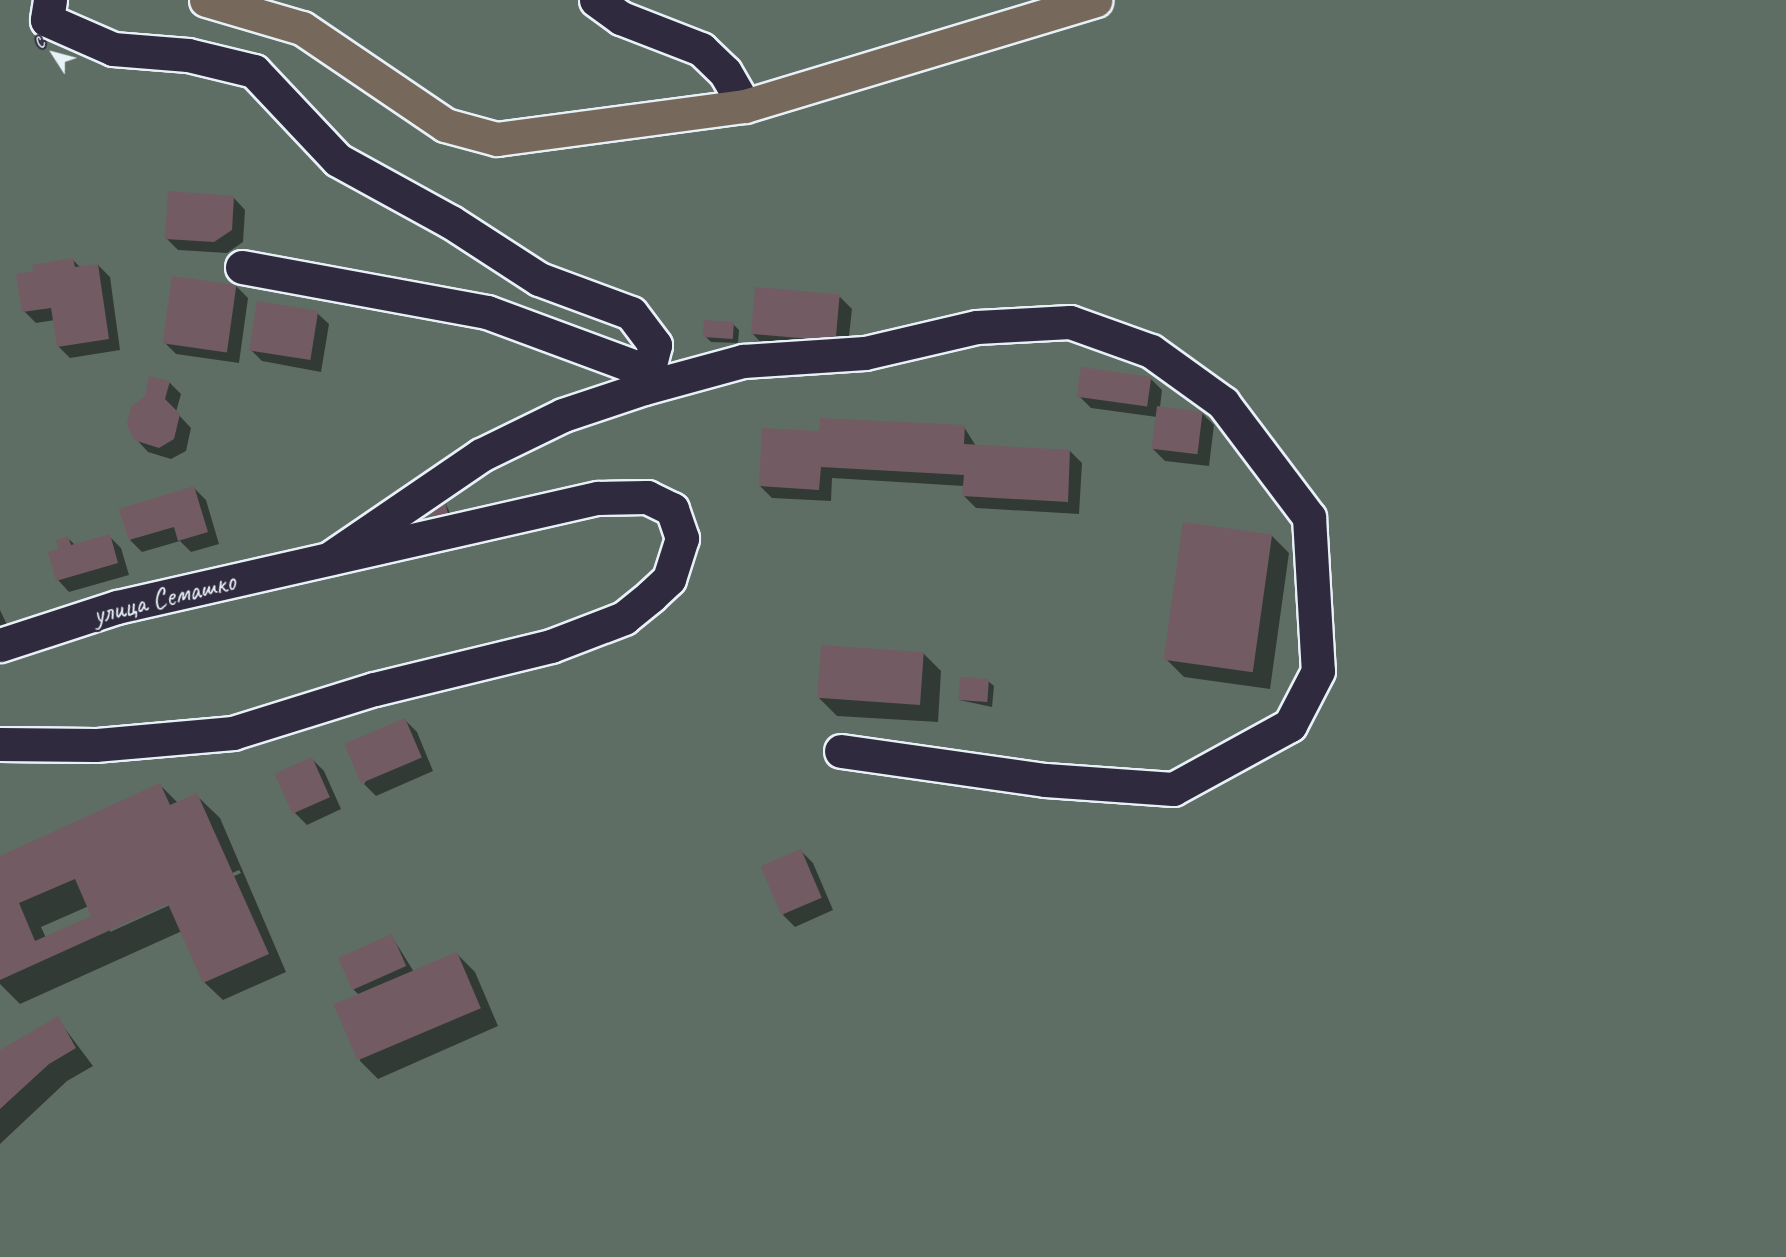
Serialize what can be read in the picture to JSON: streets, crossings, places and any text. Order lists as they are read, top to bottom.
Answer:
{
  "streets": {
    "street": ["улица Семашко"]
  },
  "north": "top left"
}
